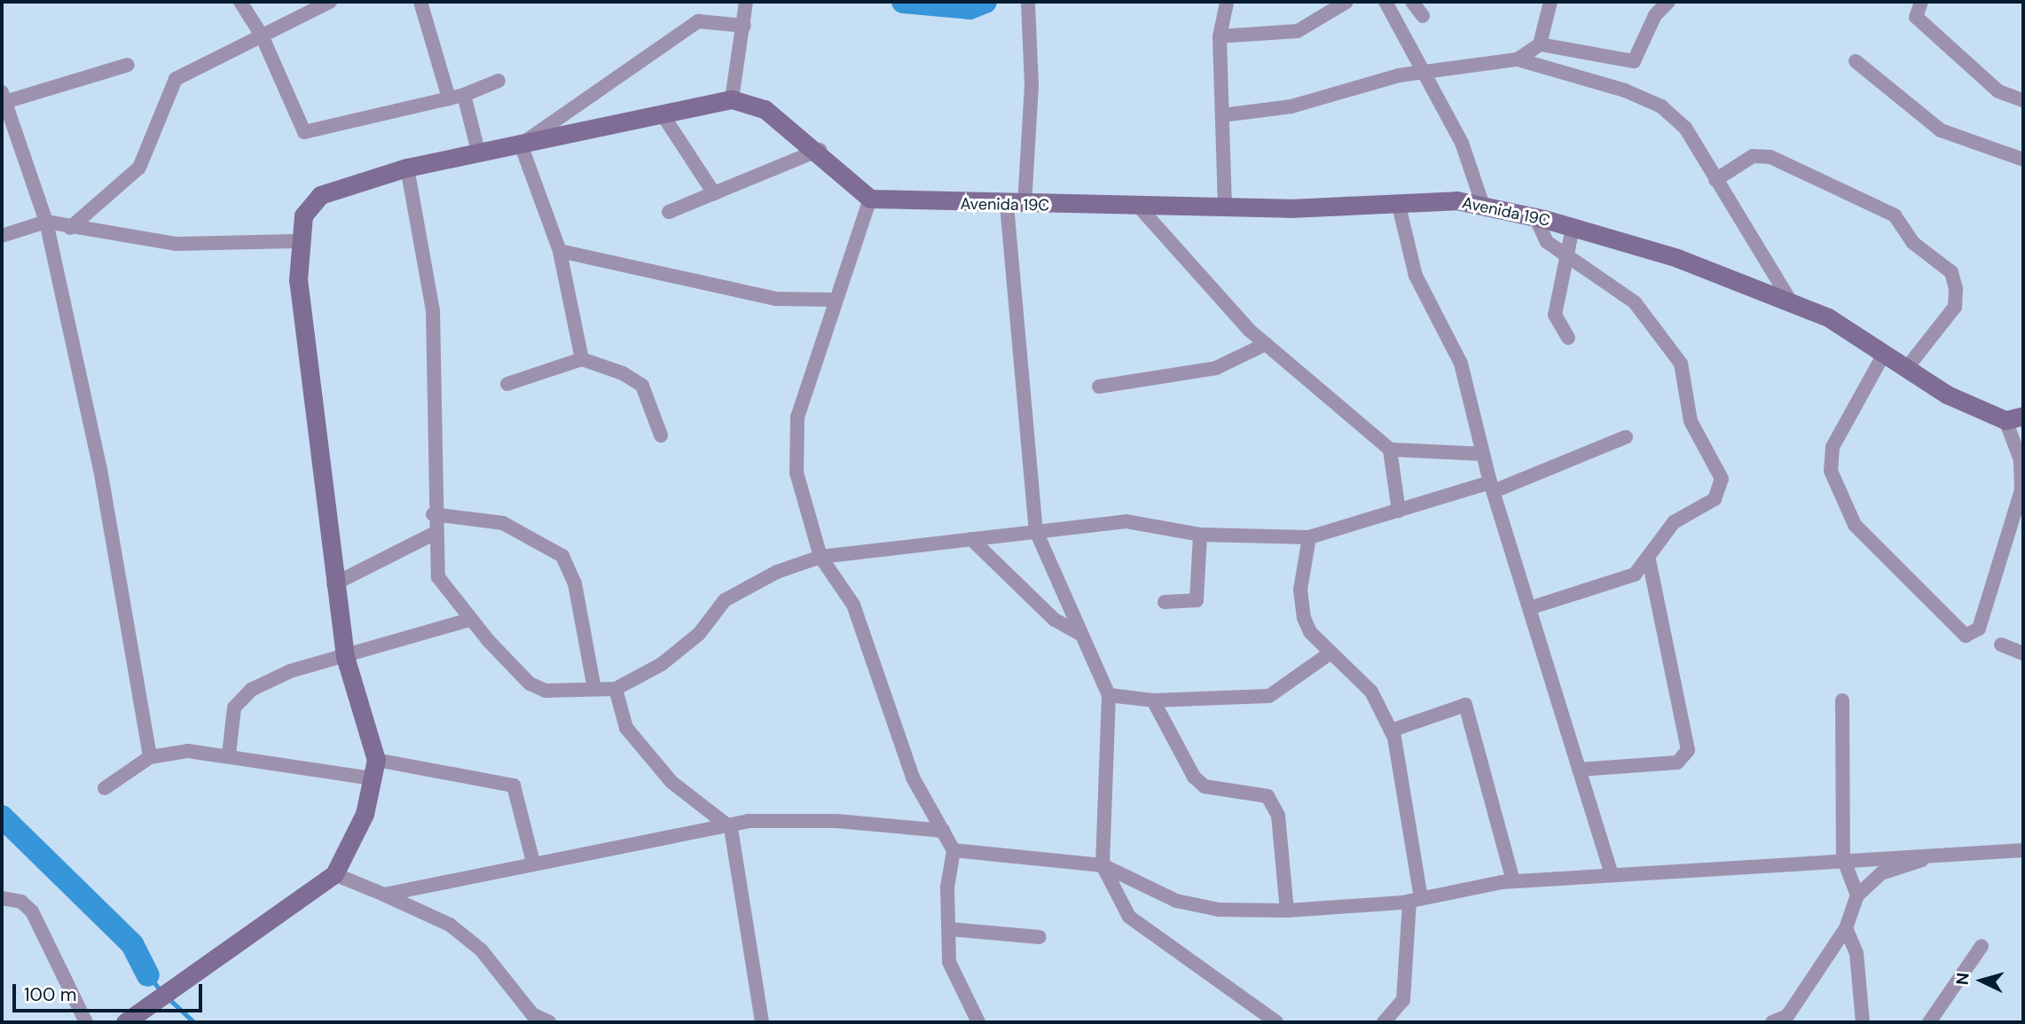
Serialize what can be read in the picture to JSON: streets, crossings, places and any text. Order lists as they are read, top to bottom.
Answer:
{
  "streets": {
    "street": ["Avenida 19C"]
  },
  "scale_bar": "100 m",
  "north": "left"
}
